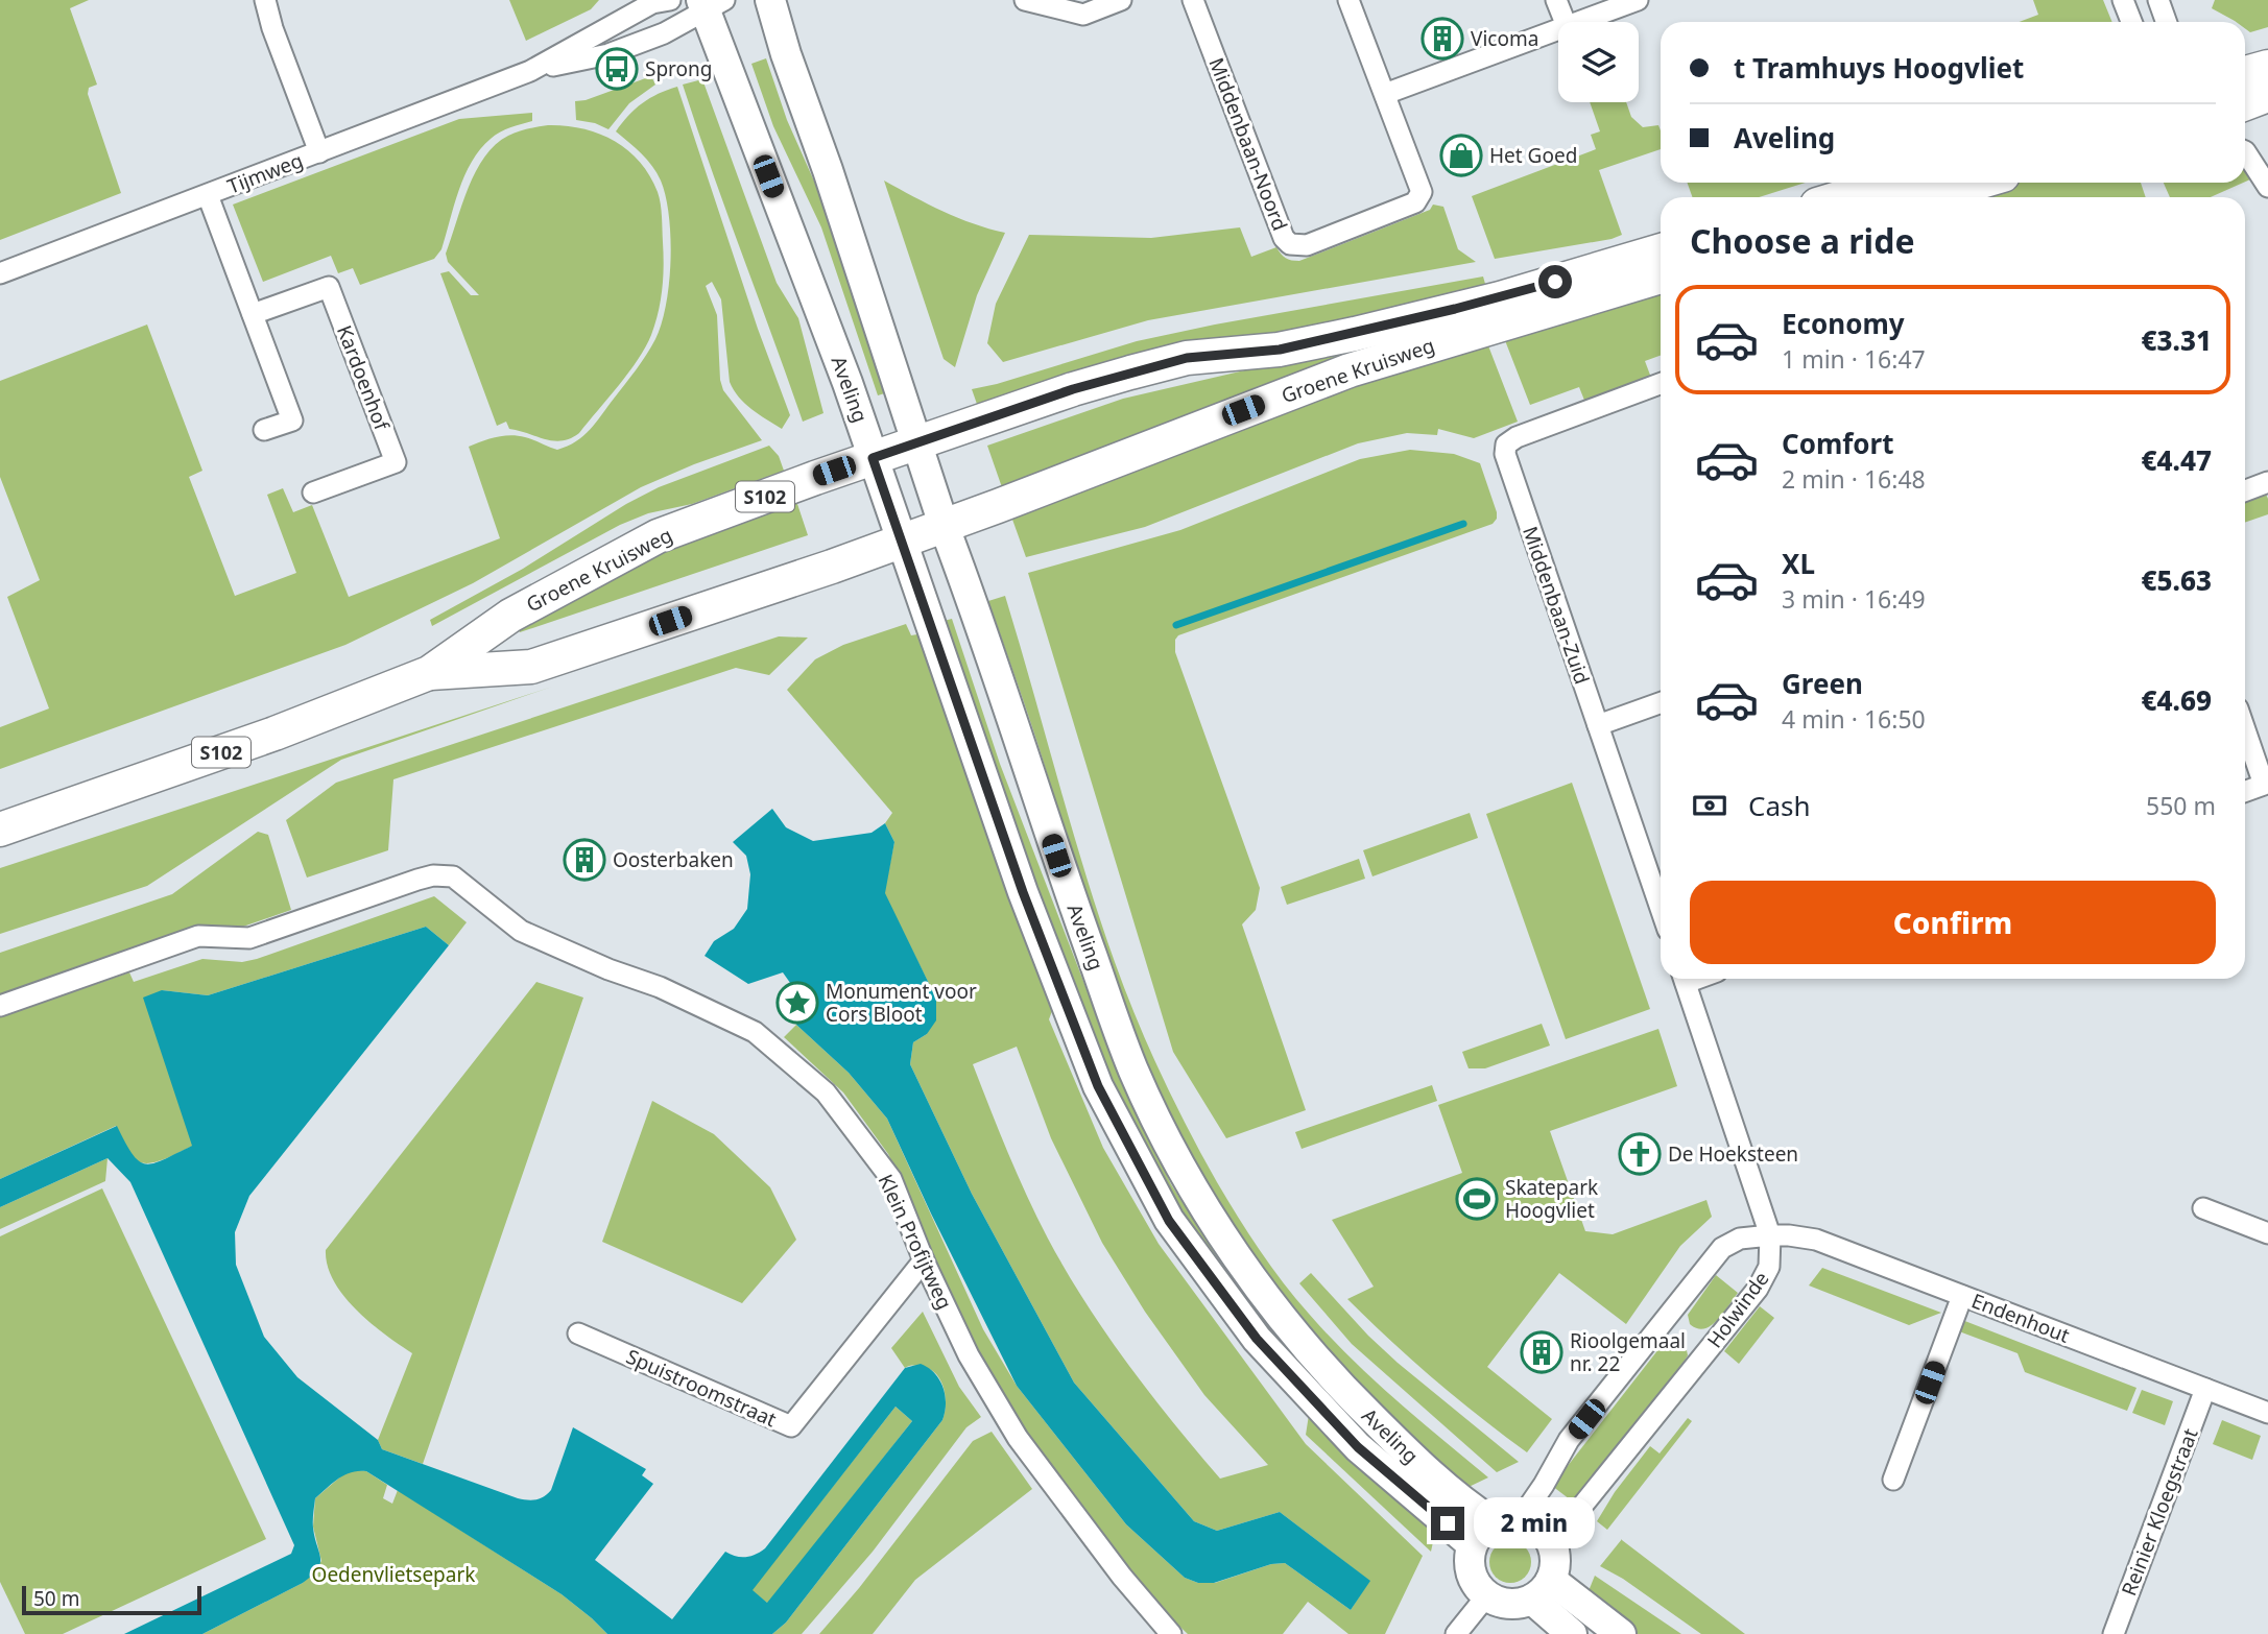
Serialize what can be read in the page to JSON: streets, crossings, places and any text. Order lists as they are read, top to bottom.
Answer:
{
  "streets": {
    "main road": ["Groene Kruisweg", "Aveling", "S102"],
    "street": [
      "Middenbaan-Noord",
      "Tijmweg",
      "Kardoenhof",
      "Middenbaan-Zuid",
      "Klein Profijtweg",
      "Holwinde",
      "Endenhout",
      "Spuistroomstraat",
      "Reinier Kloegstraat"
    ]
  },
  "crossings": [
    ["Tijmweg", "Aveling"],
    ["Groene Kruisweg", "Aveling"],
    ["Aveling", "Holwinde"],
    ["Klein Profijtweg", "Spuistroomstraat"],
    ["Holwinde", "Endenhout"],
    ["Endenhout", "Reinier Kloegstraat"]
  ],
  "parks": ["Oedenvlietsepark"],
  "places": {
    "building": ["Vicoma", "Oosterbaken", "Rioolgemaal nr. 22"],
    "bus stop": ["Sprong"],
    "shop": ["Het Goed"],
    "place": ["Monument voor Cors Bloot"],
    "church": ["De Hoeksteen"],
    "sports": ["Skatepark Hoogvliet"]
  },
  "scale_bar": "50 m",
  "page": {
    "banner": ["t Tramhuys Hoogvliet", "Aveling"],
    "heading": "Choose a ride",
    "list": [
      {
        "name": "Economy",
        "note": "1 min · 16:47",
        "value": "€3.31"
      },
      {
        "name": "Comfort",
        "note": "2 min · 16:48",
        "value": "€4.47"
      },
      {
        "name": "XL",
        "note": "3 min · 16:49",
        "value": "€5.63"
      },
      {
        "name": "Green",
        "note": "4 min · 16:50",
        "value": "€4.69"
      }
    ],
    "pay": ["Cash", "550 m"],
    "buttons": "Confirm",
    "bubble": "2 min",
    "scale": "50 m"
  }
}
